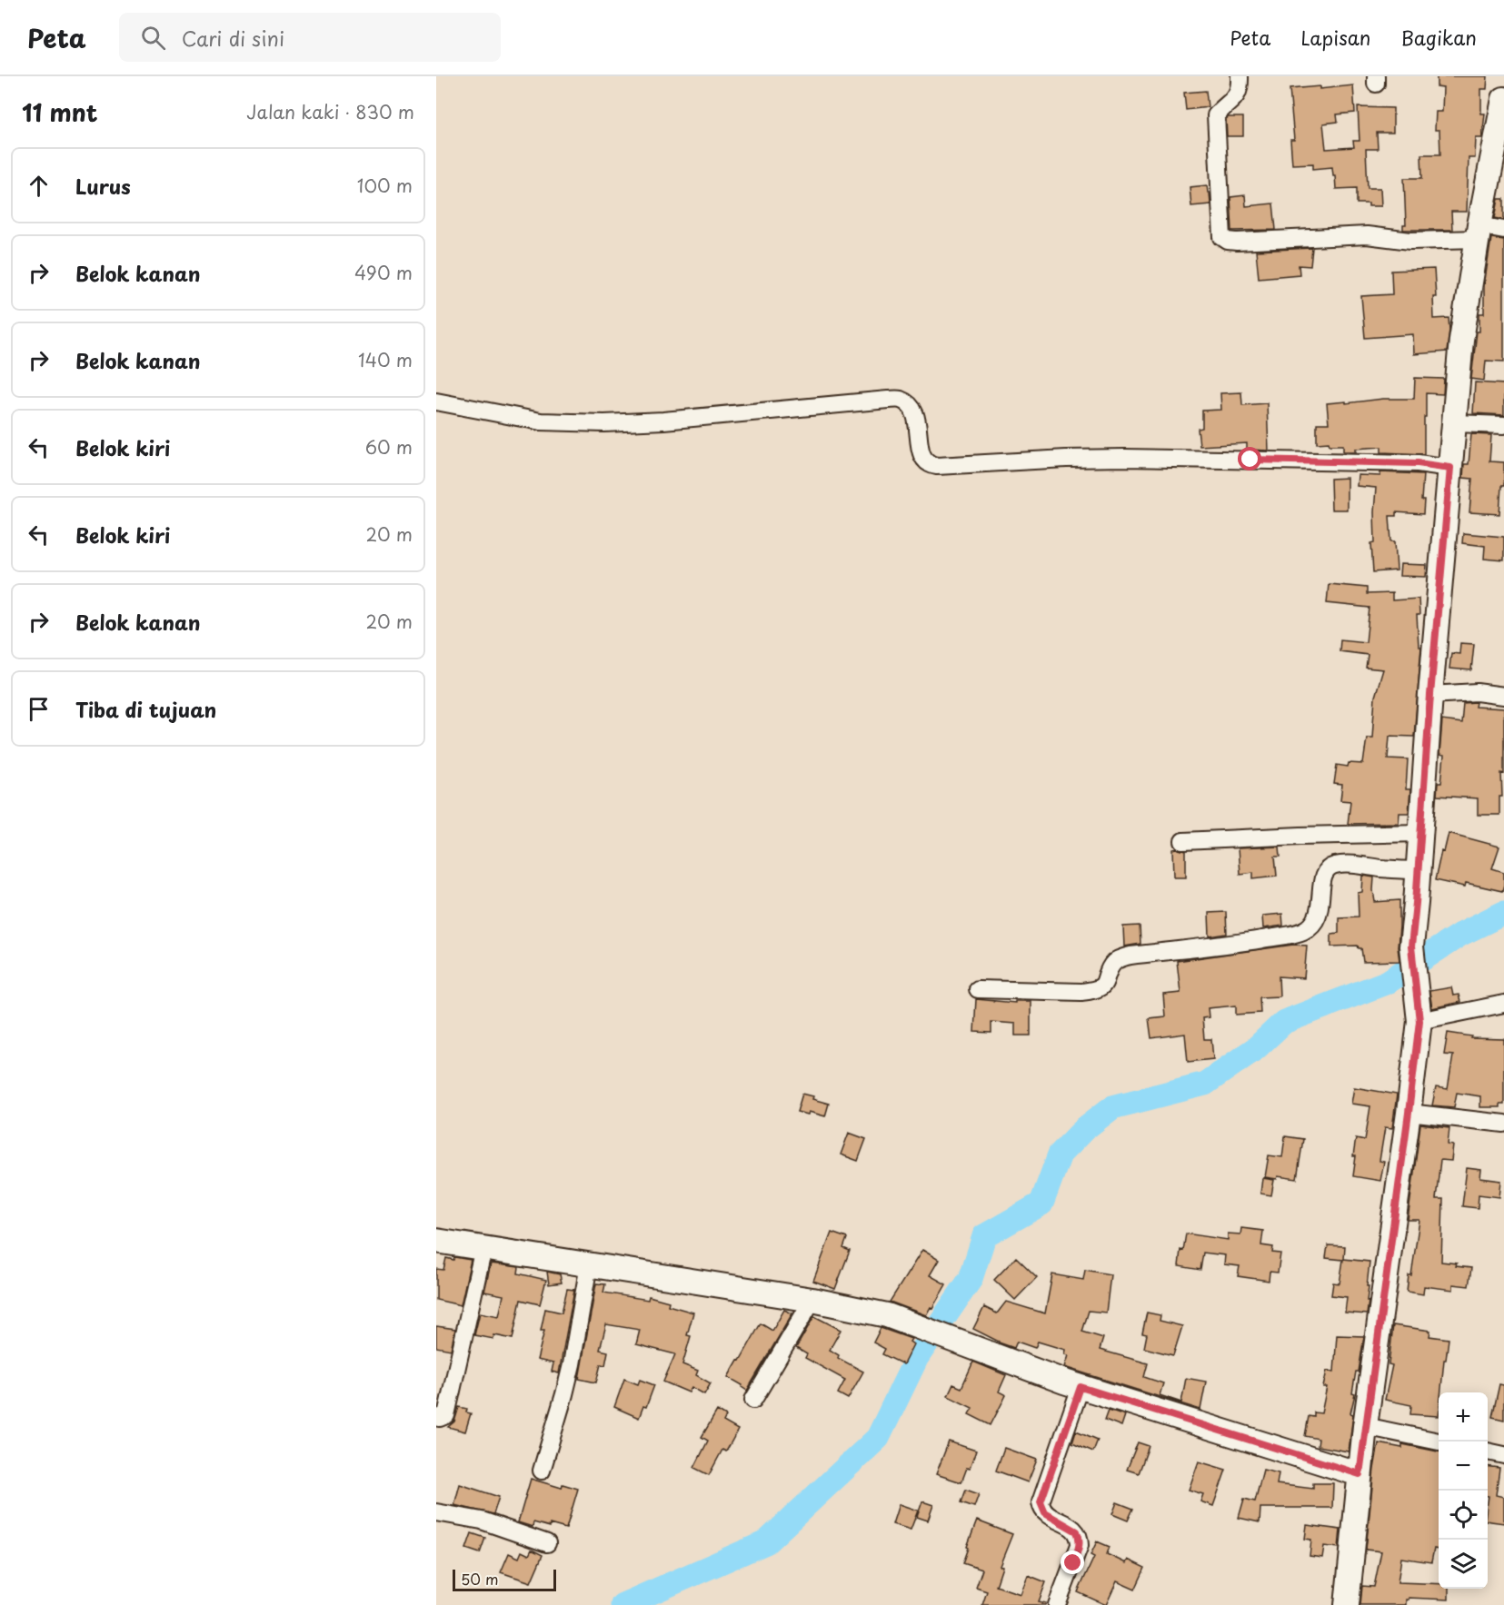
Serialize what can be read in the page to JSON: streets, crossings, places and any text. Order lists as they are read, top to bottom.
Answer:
{
  "scale_bar": "50 m",
  "page": {
    "header": "Peta",
    "search": "Cari di sini",
    "nav": ["Peta", "Lapisan", "Bagikan"],
    "heading": ["11 mnt", "Jalan kaki · 830 m"],
    "list": [
      ["Lurus", "100 m"],
      ["Belok kanan", "490 m"],
      ["Belok kanan", "140 m"],
      ["Belok kiri", "60 m"],
      ["Belok kiri", "20 m"],
      ["Belok kanan", "20 m"],
      "Tiba di tujuan"
    ],
    "map_buttons": ["+", "−"],
    "scale": "50 m"
  }
}
